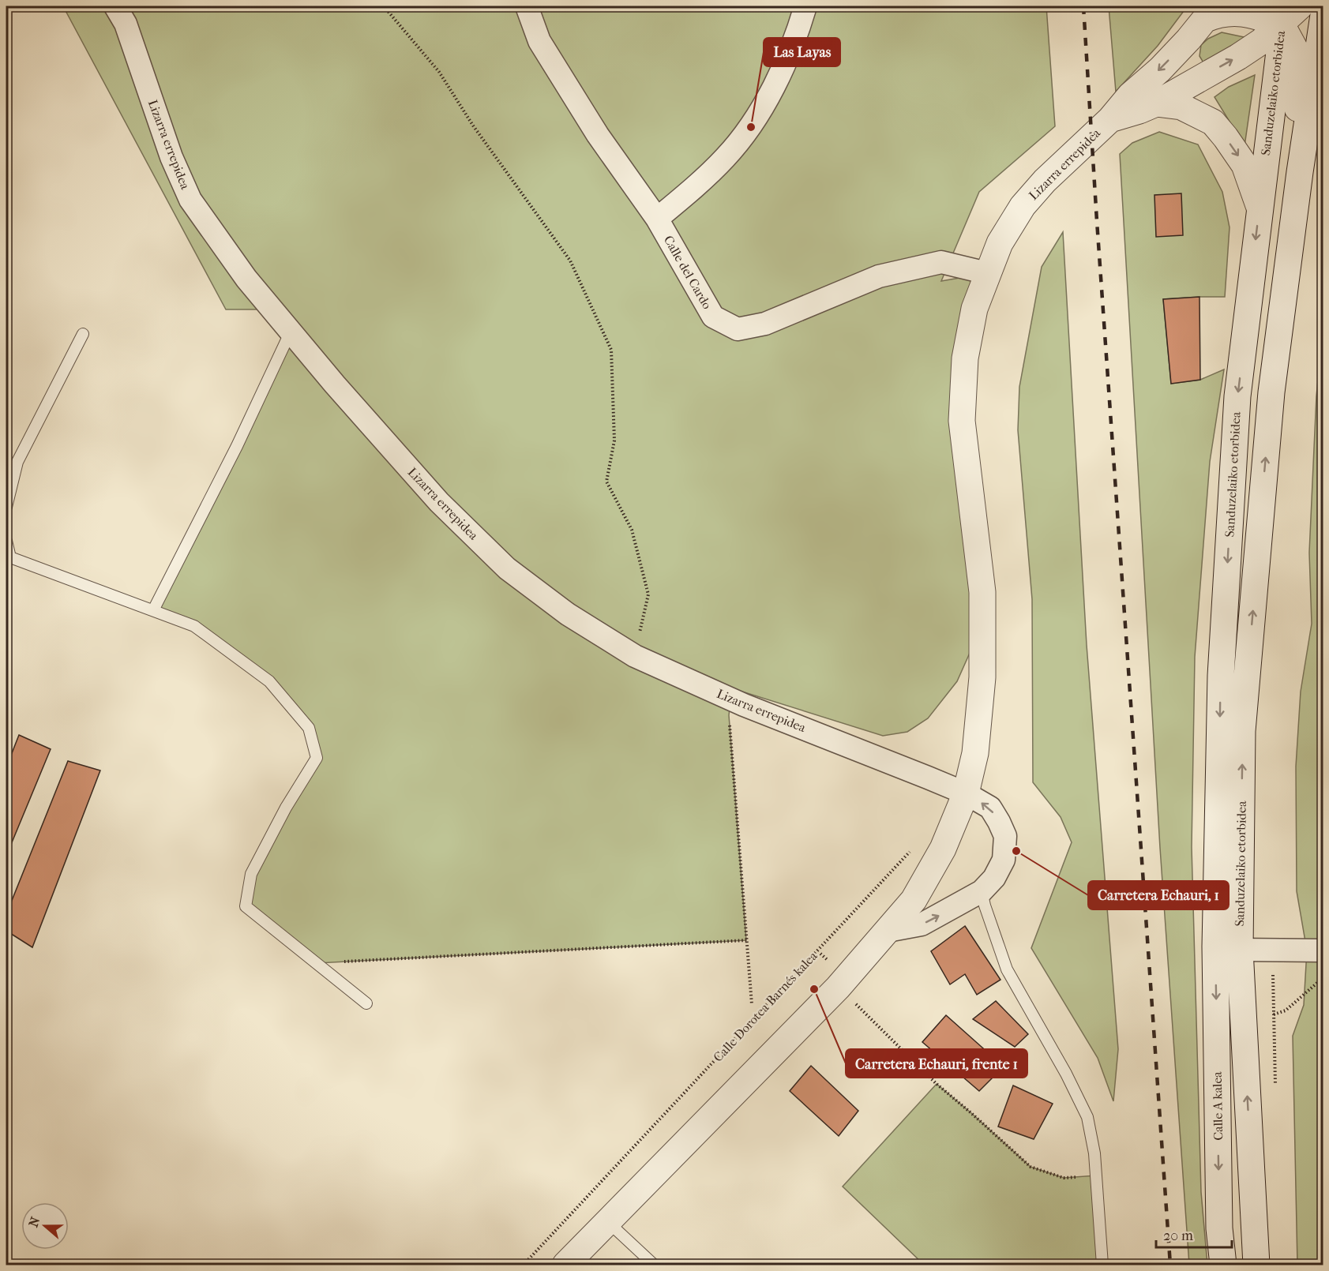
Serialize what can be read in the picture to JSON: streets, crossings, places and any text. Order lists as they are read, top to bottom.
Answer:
{
  "streets": {
    "main road": ["Sanduzelaiko etorbidea", "Lizarra errepidea", "Calle A kalea"],
    "street": ["Calle del Cardo"],
    "path": ["Calle Dorotea Barnés kalea"]
  },
  "crossings": [
    ["Sanduzelaiko etorbidea", "Lizarra errepidea"],
    ["Sanduzelaiko etorbidea", "Calle A kalea"],
    ["Lizarra errepidea", "Calle del Cardo"]
  ],
  "places": ["Las Layas", "Carretera Echauri, 1", "Carretera Echauri, frente 1"],
  "scale_bar": "20 m",
  "north": "left"
}
